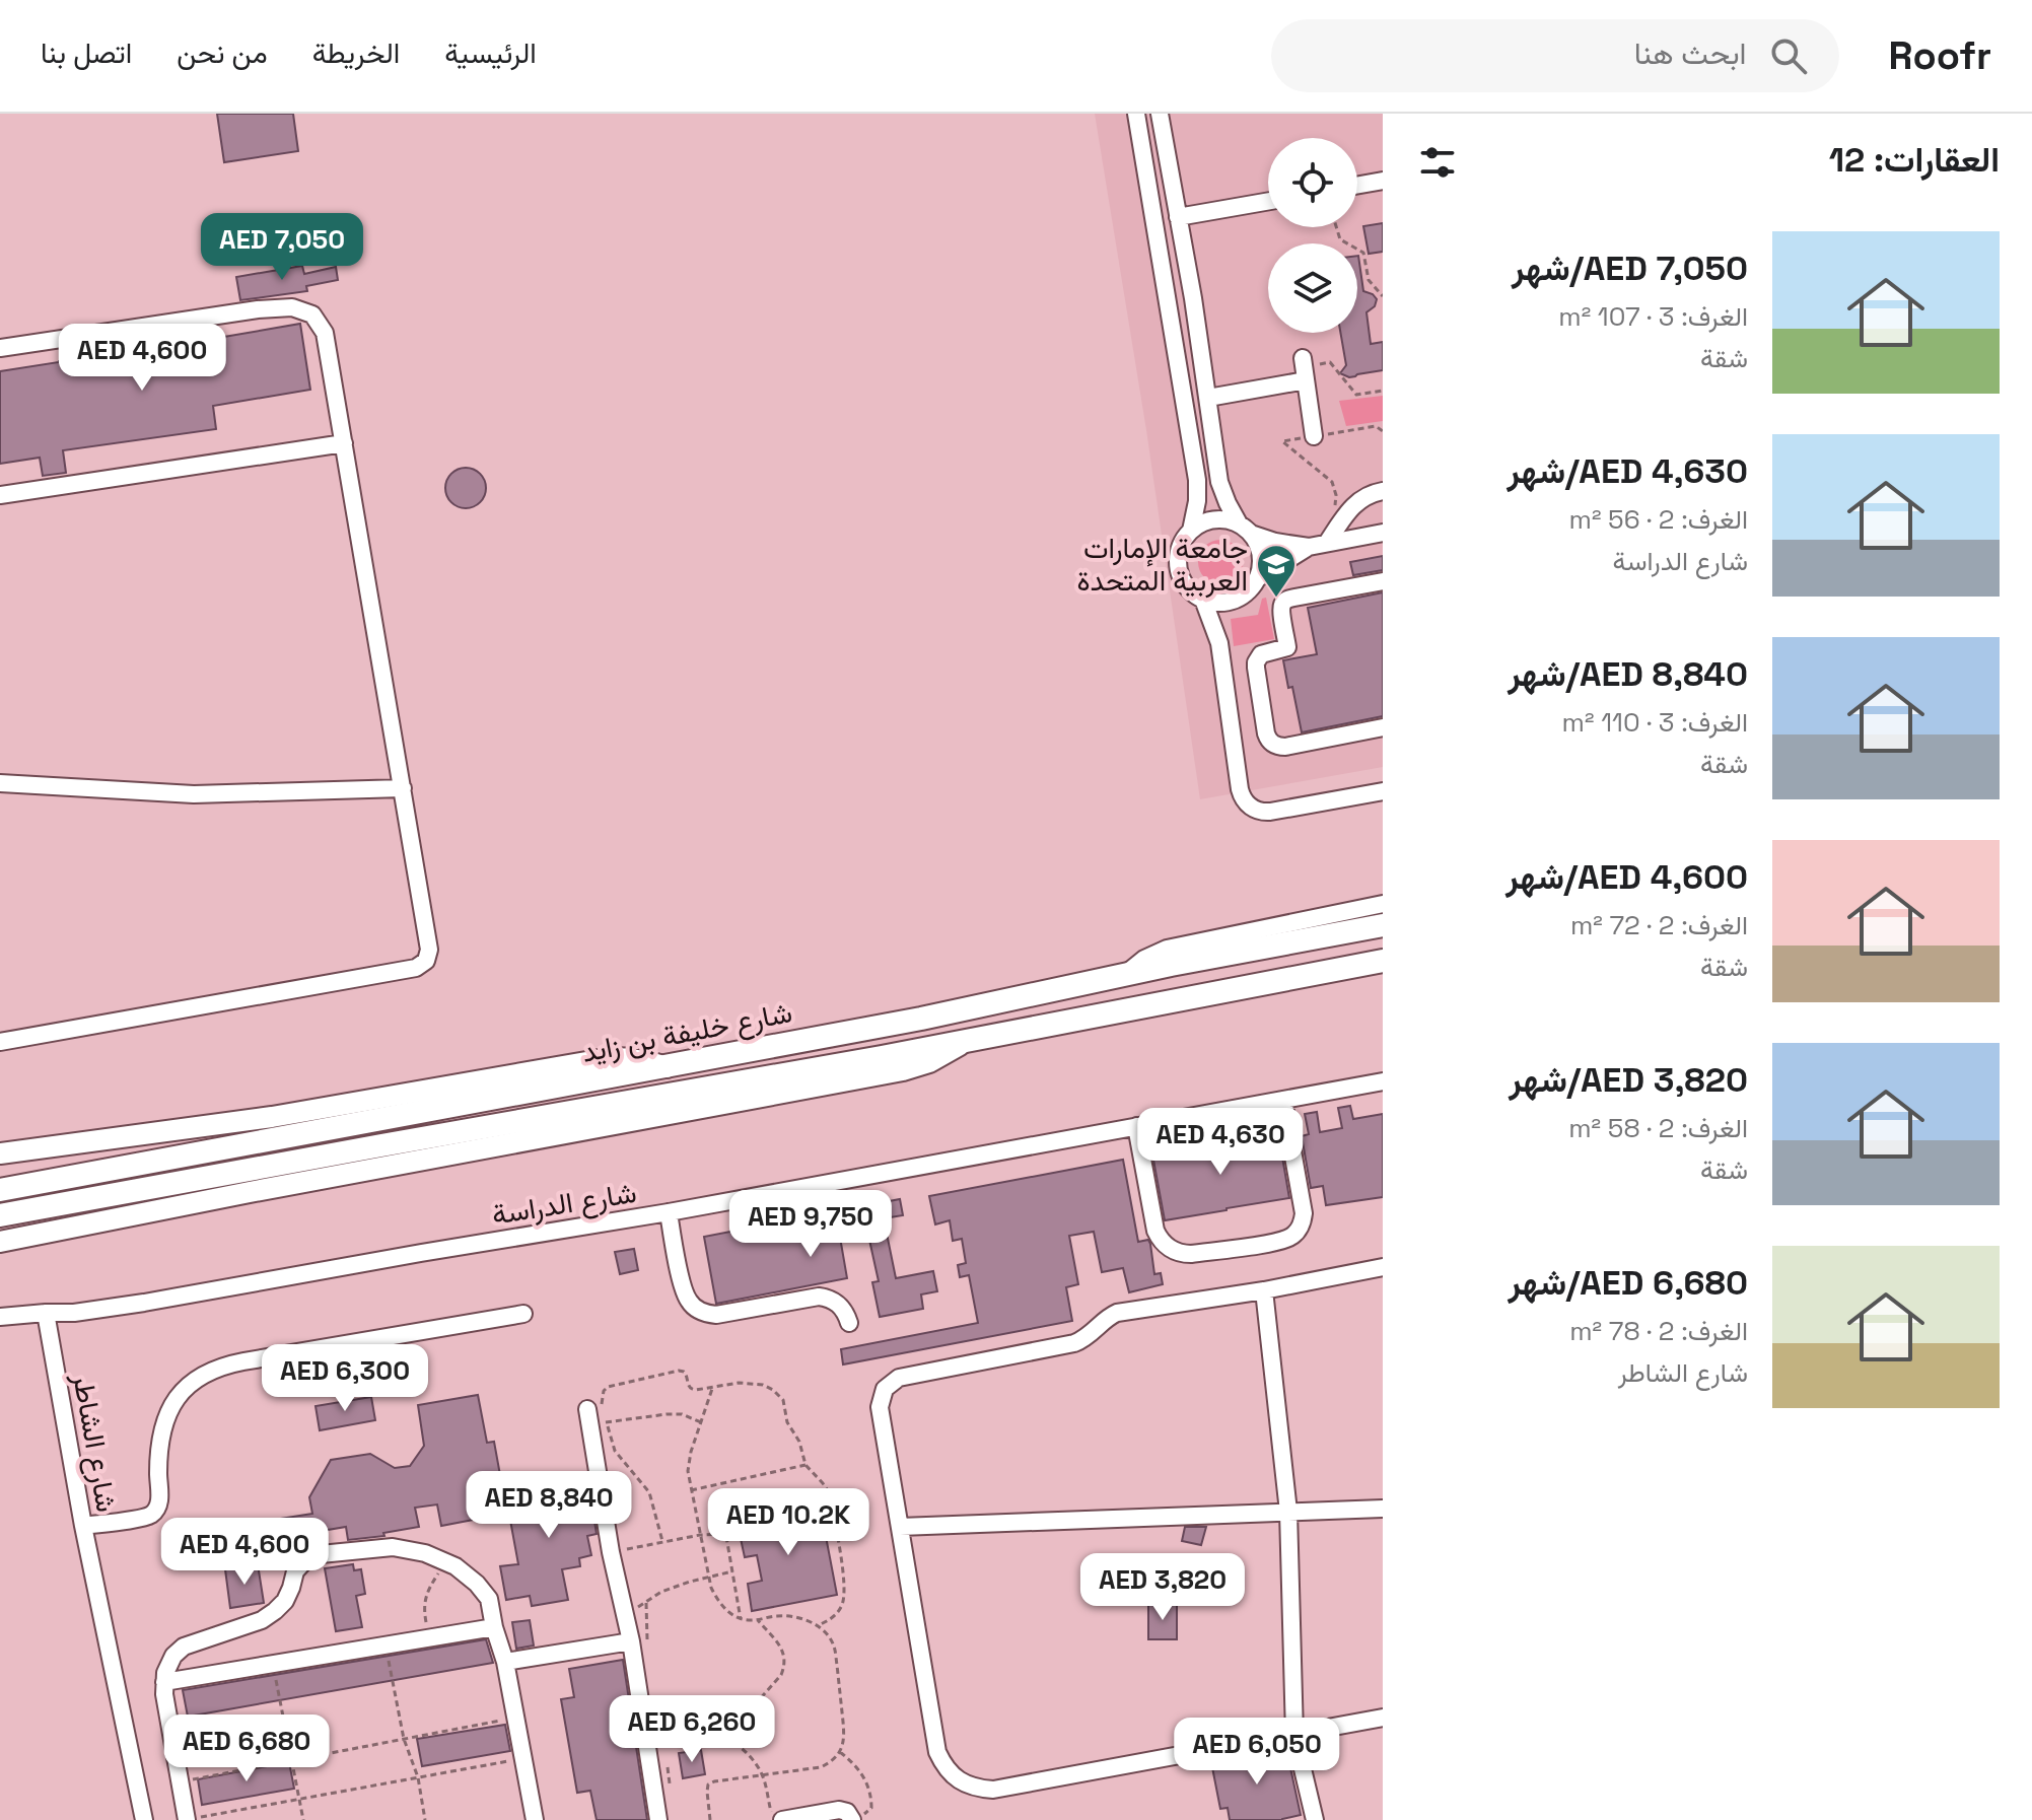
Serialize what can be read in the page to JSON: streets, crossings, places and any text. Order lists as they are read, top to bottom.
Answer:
{
  "streets": {
    "highway": ["شارع خليفة بن زايد"],
    "street": ["شارع الدراسة", "شارع الشاطر"]
  },
  "crossings": [
    ["شارع الدراسة", "شارع الشاطر"]
  ],
  "places": {
    "school or university": ["جامعة الإمارات العربية المتحدة"]
  },
  "page": {
    "header": "Roofr",
    "search": "ابحث هنا",
    "nav": [
      "الرئيسية",
      "الخريطة",
      "من نحن",
      "اتصل بنا"
    ],
    "heading": "العقارات: 12",
    "list": [
      {
        "name": "AED 7,050/شهر",
        "note": "الغرف: 3 · 107 m² · شقة"
      },
      {
        "name": "AED 4,630/شهر",
        "note": "الغرف: 2 · 56 m² · شارع الدراسة"
      },
      {
        "name": "AED 8,840/شهر",
        "note": "الغرف: 3 · 110 m² · شقة"
      },
      {
        "name": "AED 4,600/شهر",
        "note": "الغرف: 2 · 72 m² · شقة"
      },
      {
        "name": "AED 3,820/شهر",
        "note": "الغرف: 2 · 58 m² · شقة"
      },
      {
        "name": "AED 6,680/شهر",
        "note": "الغرف: 2 · 78 m² · شارع الشاطر"
      }
    ],
    "price": [
      "AED 7,050",
      "AED 4,600",
      "AED 4,630",
      "AED 9,750",
      "AED 6,300",
      "AED 8,840",
      "AED 10.2K",
      "AED 4,600",
      "AED 3,820",
      "AED 6,260",
      "AED 6,680",
      "AED 6,050"
    ]
  }
}
